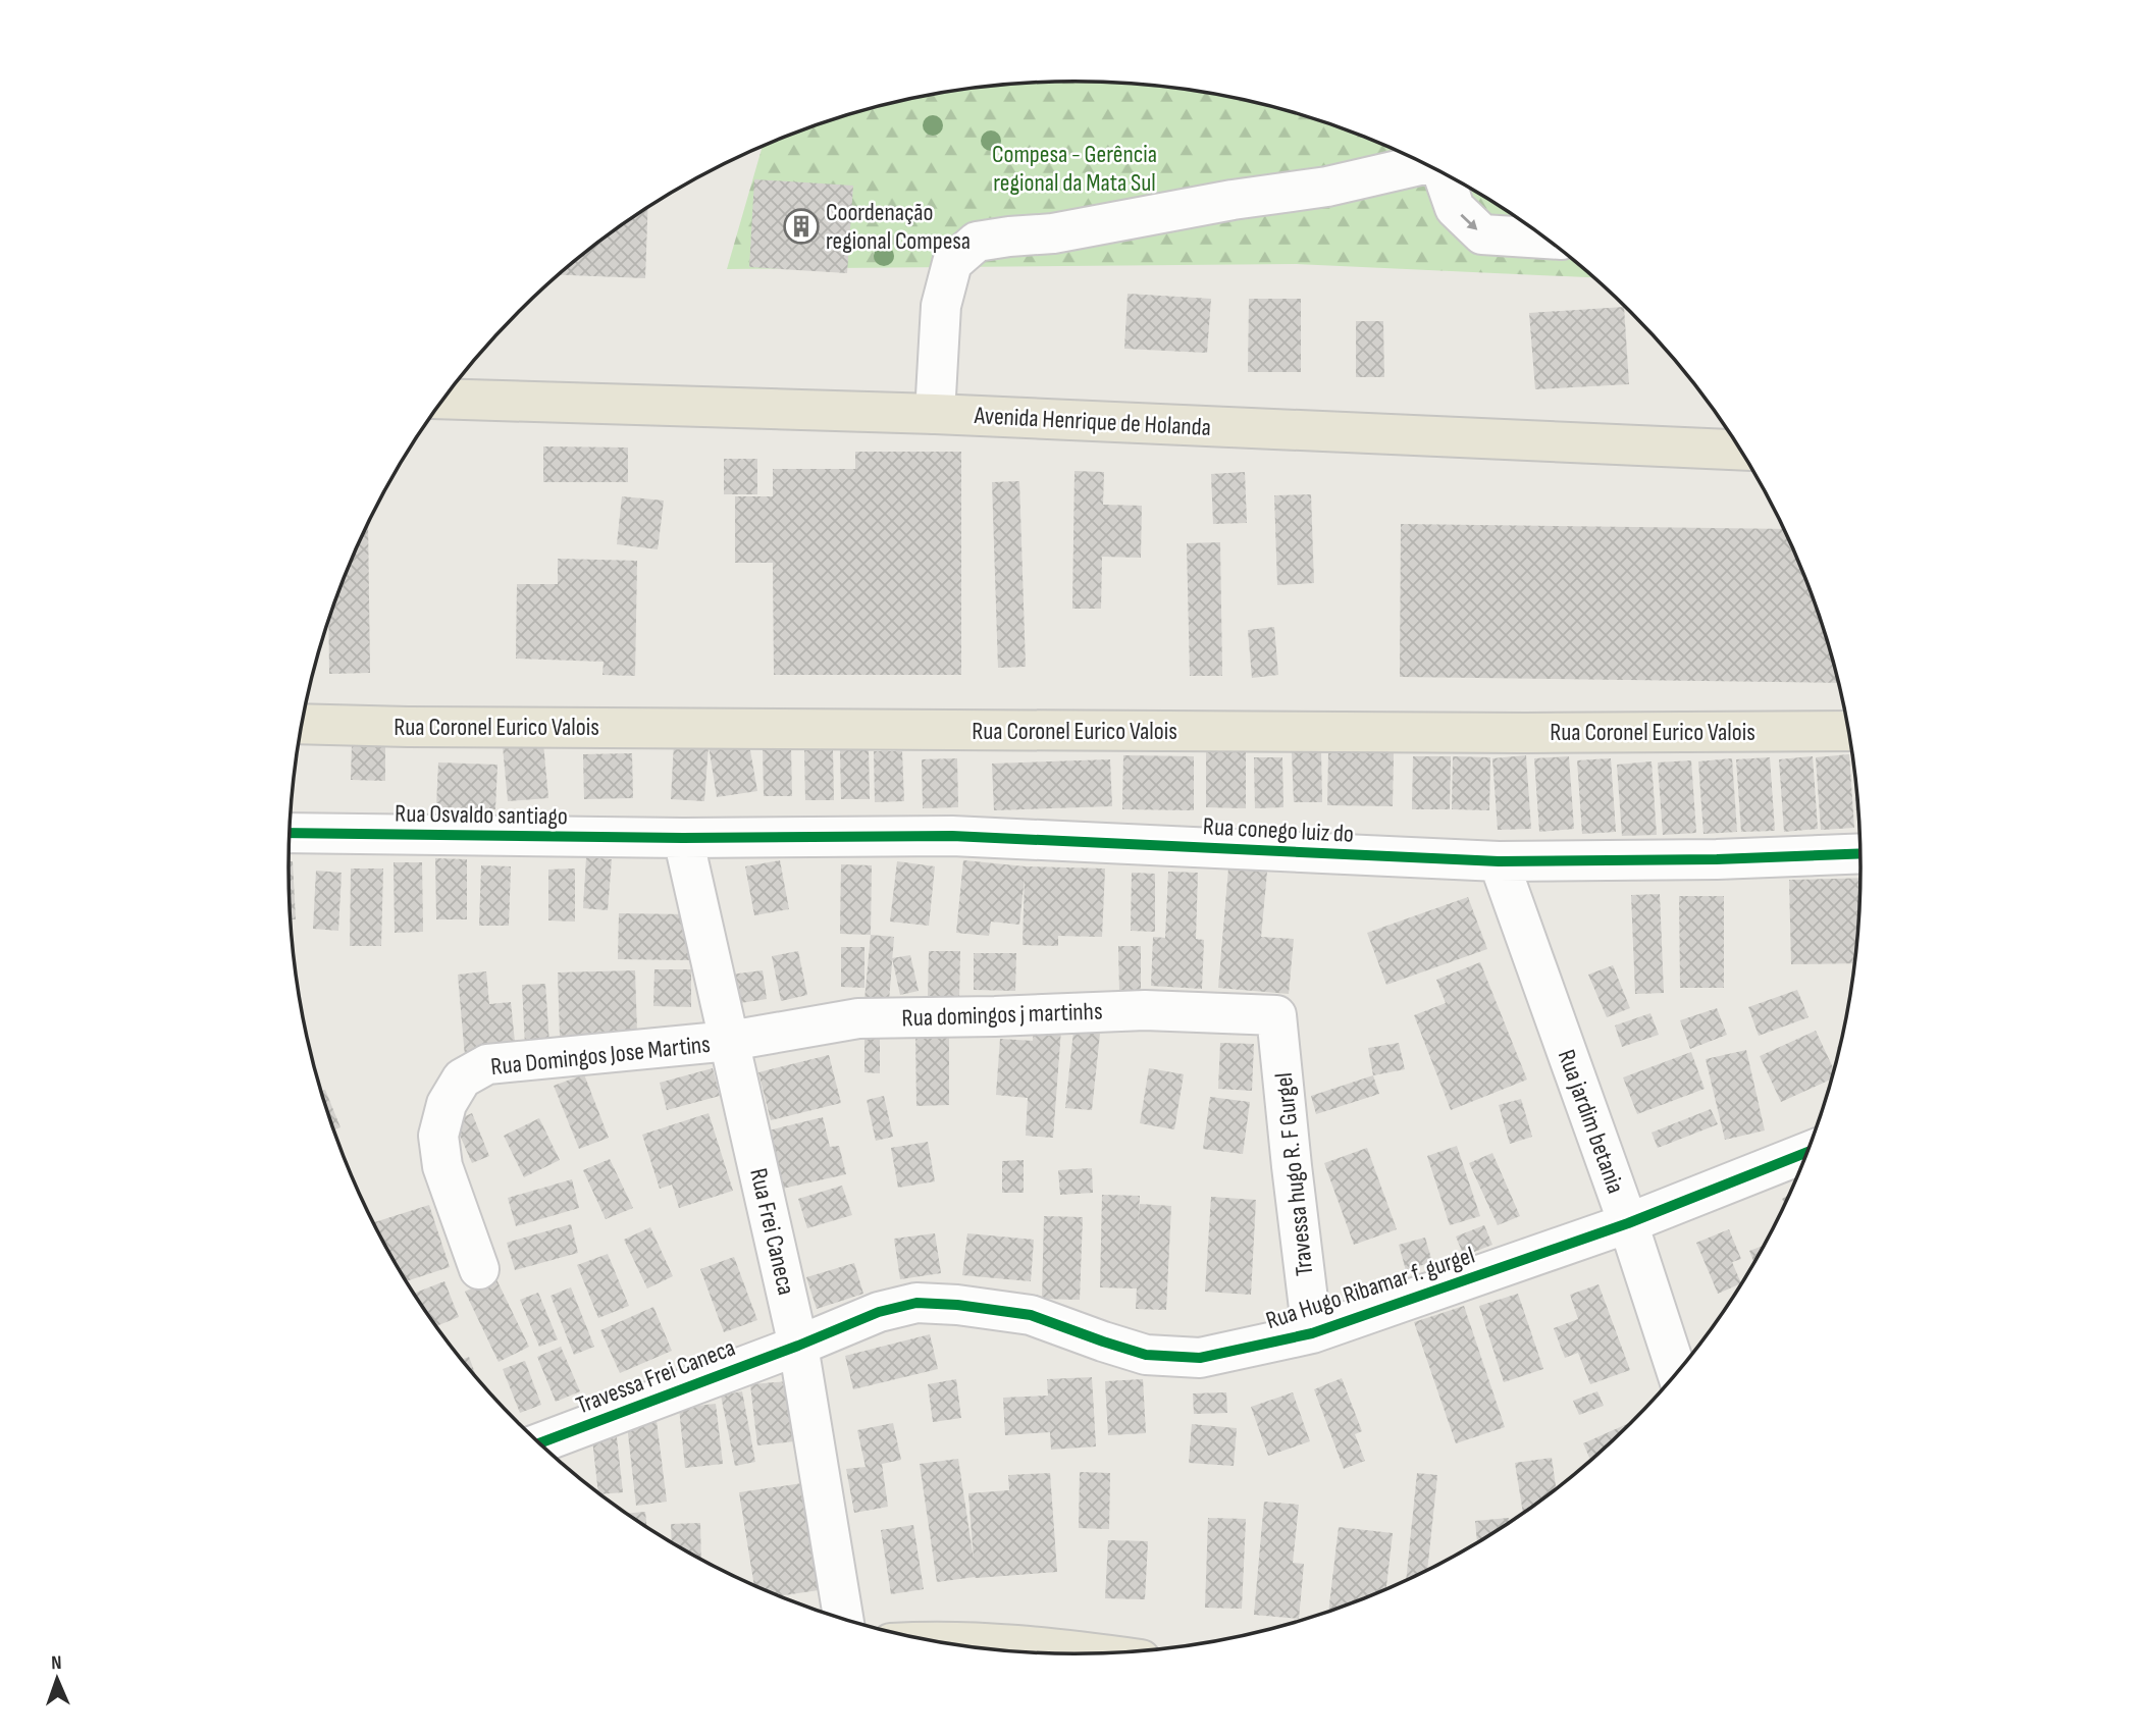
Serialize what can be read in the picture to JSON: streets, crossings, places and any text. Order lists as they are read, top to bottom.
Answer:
{
  "streets": {
    "main road": ["Avenida Henrique de Holanda", "Rua Coronel Eurico Valois"],
    "street": [
      "Rua Osvaldo santiago",
      "Rua conego luiz do",
      "Rua domingos j martinhs",
      "Rua Domingos Jose Martins",
      "Rua jardim betania",
      "Travessa hugo R. F Gurgel",
      "Rua Frei Caneca",
      "Rua Hugo Ribamar f. gurgel",
      "Travessa Frei Caneca"
    ]
  },
  "crossings": [
    ["Rua Osvaldo santiago", "Rua conego luiz do"],
    ["Rua Osvaldo santiago", "Rua Frei Caneca"],
    ["Rua conego luiz do", "Rua jardim betania"],
    ["Rua conego luiz do", "Rua Frei Caneca"],
    ["Rua domingos j martinhs", "Rua Domingos Jose Martins"],
    ["Rua domingos j martinhs", "Travessa hugo R. F Gurgel"],
    ["Rua domingos j martinhs", "Rua Frei Caneca"],
    ["Rua Domingos Jose Martins", "Rua Frei Caneca"],
    ["Rua jardim betania", "Rua Hugo Ribamar f. gurgel"],
    ["Travessa hugo R. F Gurgel", "Rua Hugo Ribamar f. gurgel"],
    ["Rua Frei Caneca", "Rua Hugo Ribamar f. gurgel"],
    ["Rua Frei Caneca", "Travessa Frei Caneca"],
    ["Rua Hugo Ribamar f. gurgel", "Travessa Frei Caneca"]
  ],
  "parks": ["Compesa - Gerência regional da Mata Sul"],
  "places": {
    "building": ["Coordenação regional Compesa"]
  },
  "north": "top"
}
